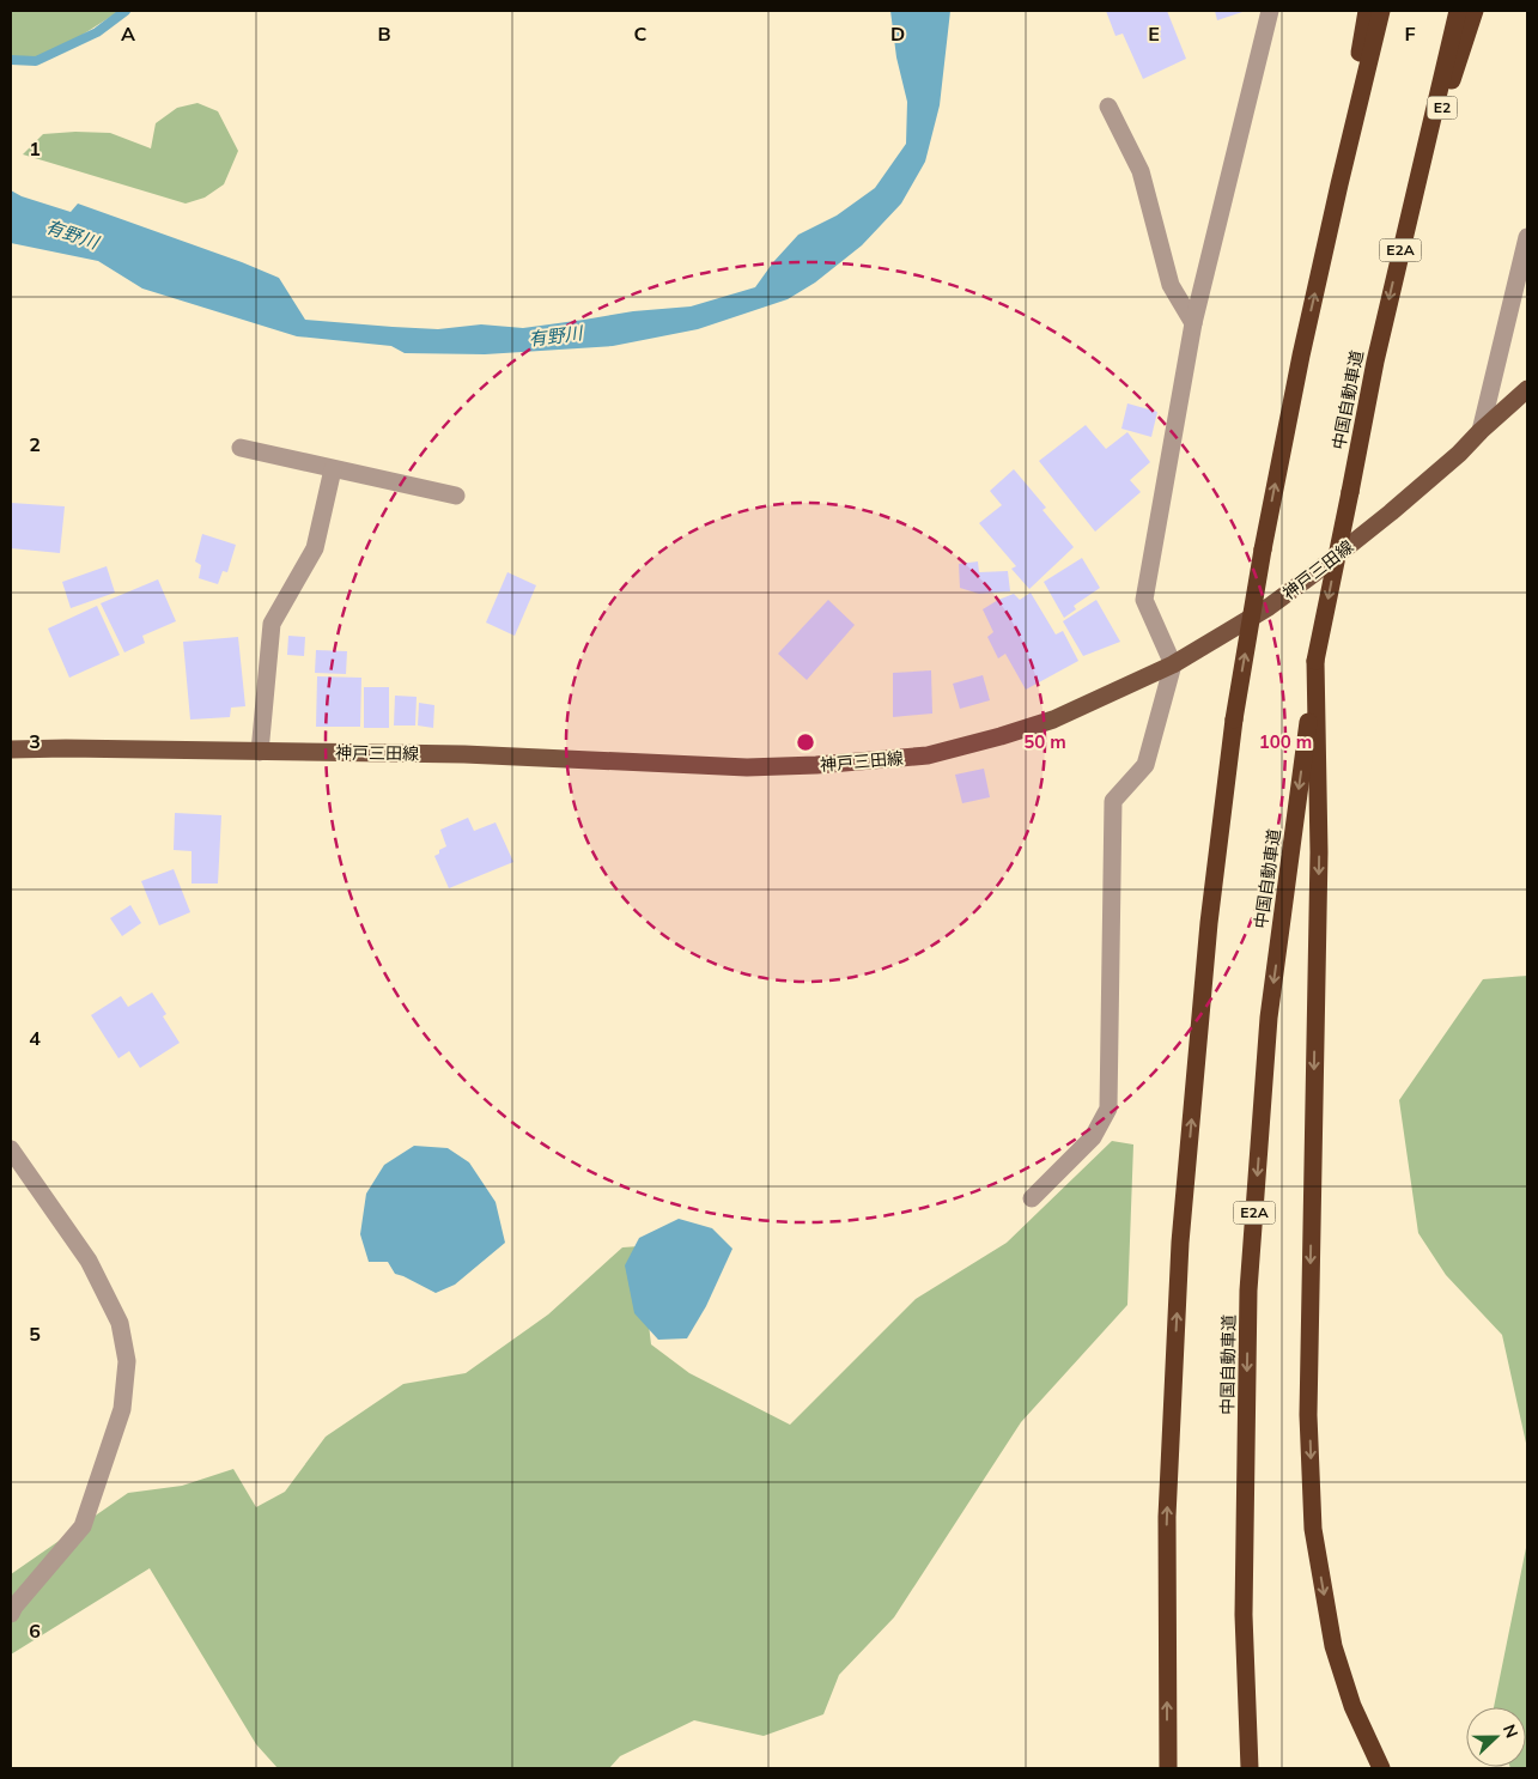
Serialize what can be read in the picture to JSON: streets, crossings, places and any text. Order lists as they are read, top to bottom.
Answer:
{
  "streets": {
    "highway": ["E2", "E2A", "中国自動車道"],
    "main road": ["神戸三田線"]
  },
  "crossings": [
    ["E2", "中国自動車道"]
  ],
  "water": ["有野川"],
  "north": "right",
  "grid": {
    "columns": [
      "A",
      "B",
      "C",
      "D",
      "E",
      "F"
    ],
    "rows": [
      "1",
      "2",
      "3",
      "4",
      "5",
      "6"
    ]
  },
  "rings": ["50 m", "100 m"]
}
